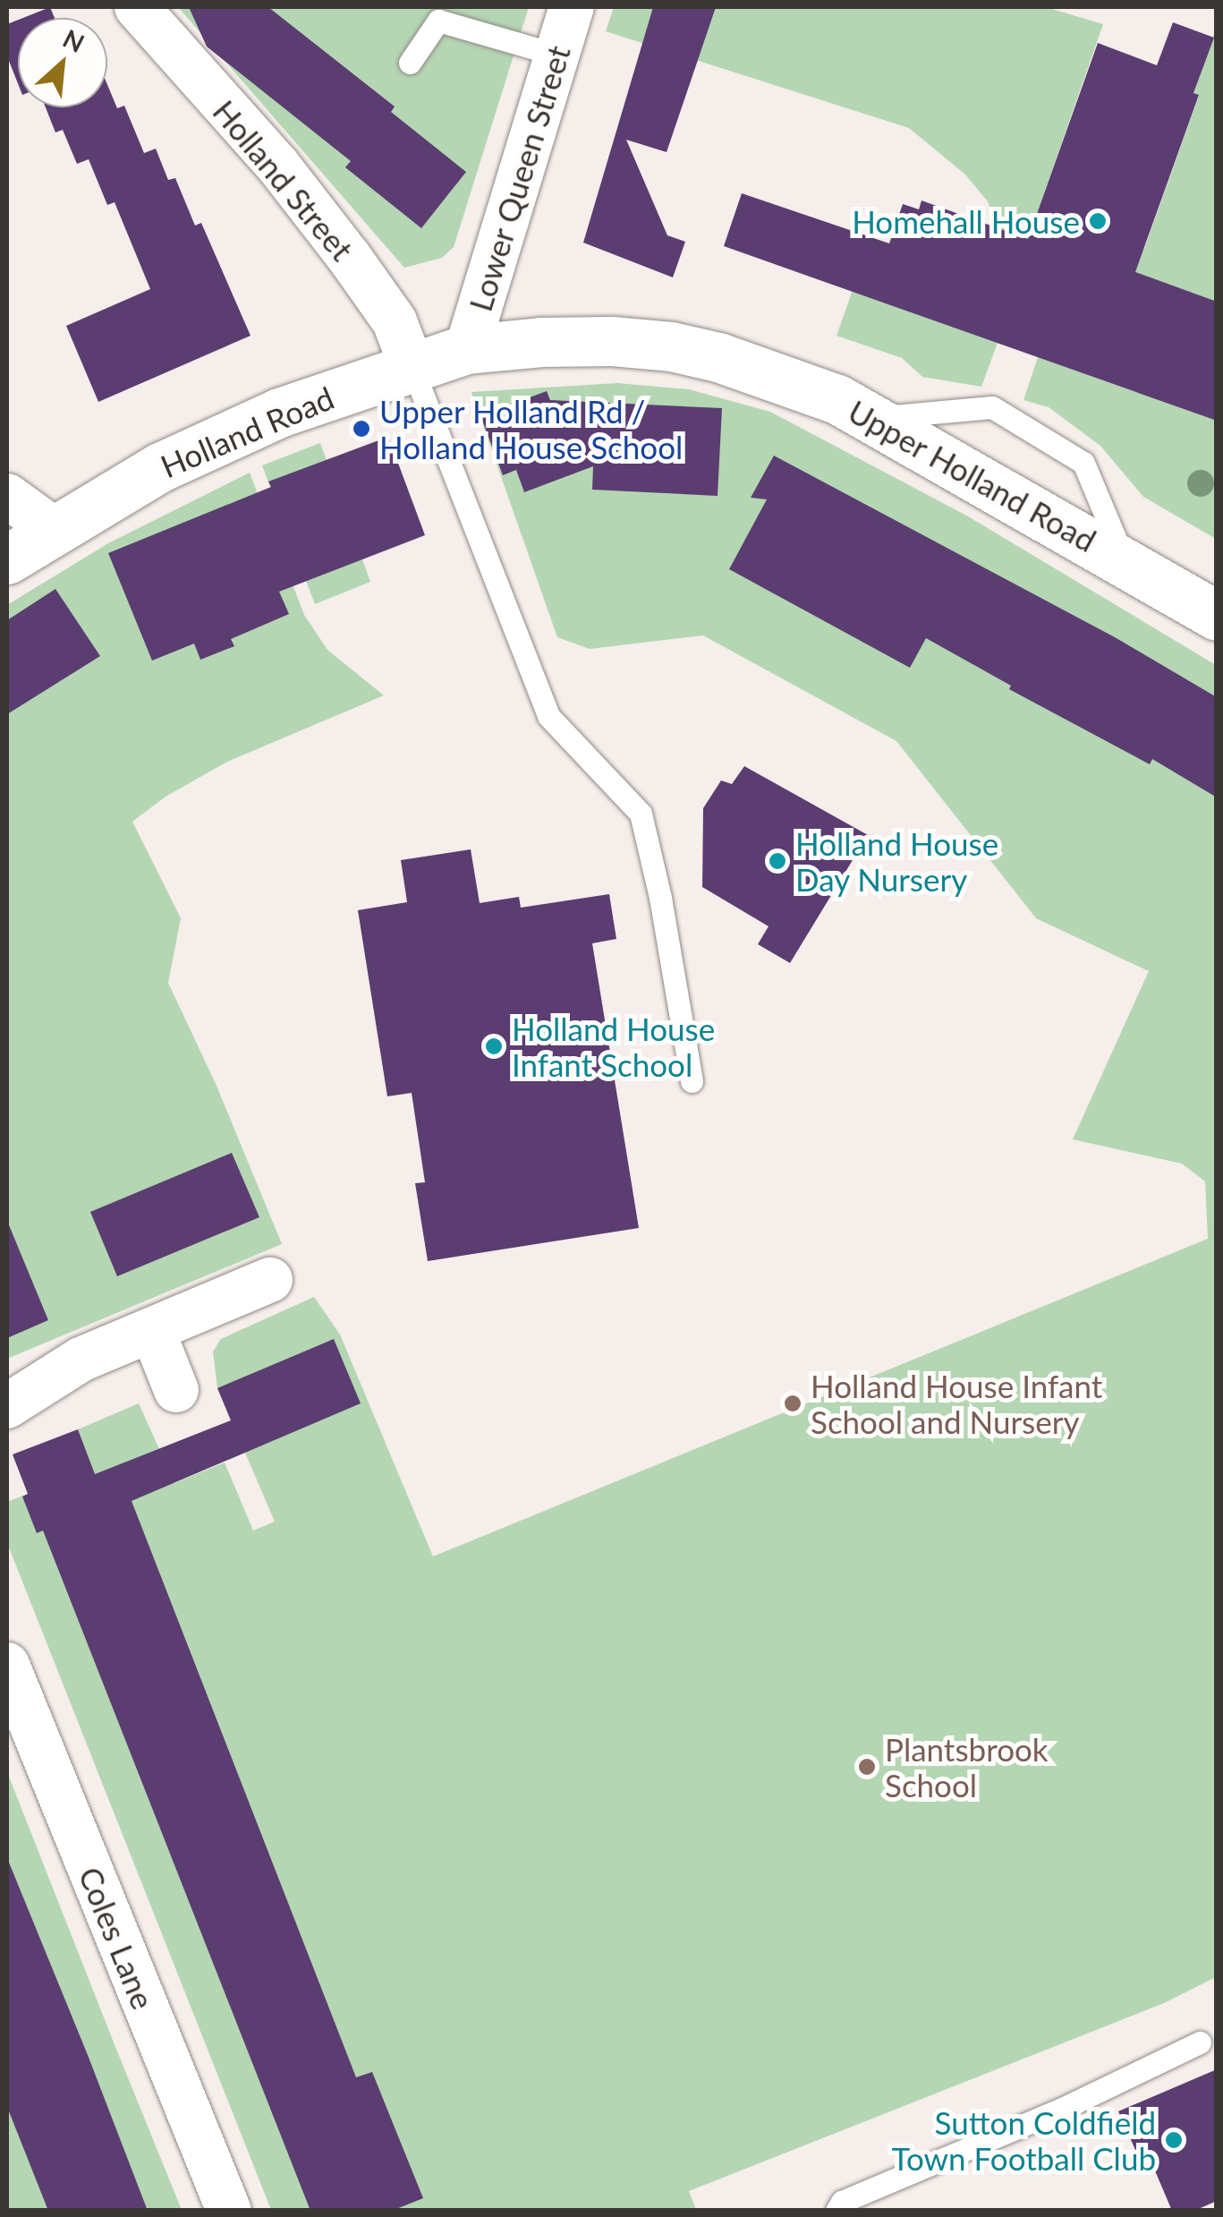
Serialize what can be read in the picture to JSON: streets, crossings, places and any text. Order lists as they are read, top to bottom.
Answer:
{
  "streets": {
    "street": [
      "Lower Queen Street",
      "Holland Street",
      "Holland Road",
      "Upper Holland Road",
      "Coles Lane"
    ]
  },
  "crossings": [
    ["Lower Queen Street", "Holland Road"],
    ["Holland Street", "Holland Road"],
    ["Holland Road", "Upper Holland Road"]
  ],
  "places": [
    "Homehall House",
    "Upper Holland Rd / Holland House School",
    "Holland House Day Nursery",
    "Holland House Infant School",
    "Holland House Infant School and Nursery",
    "Plantsbrook School",
    "Sutton Coldfield Town Football Club"
  ],
  "north": "top right"
}
